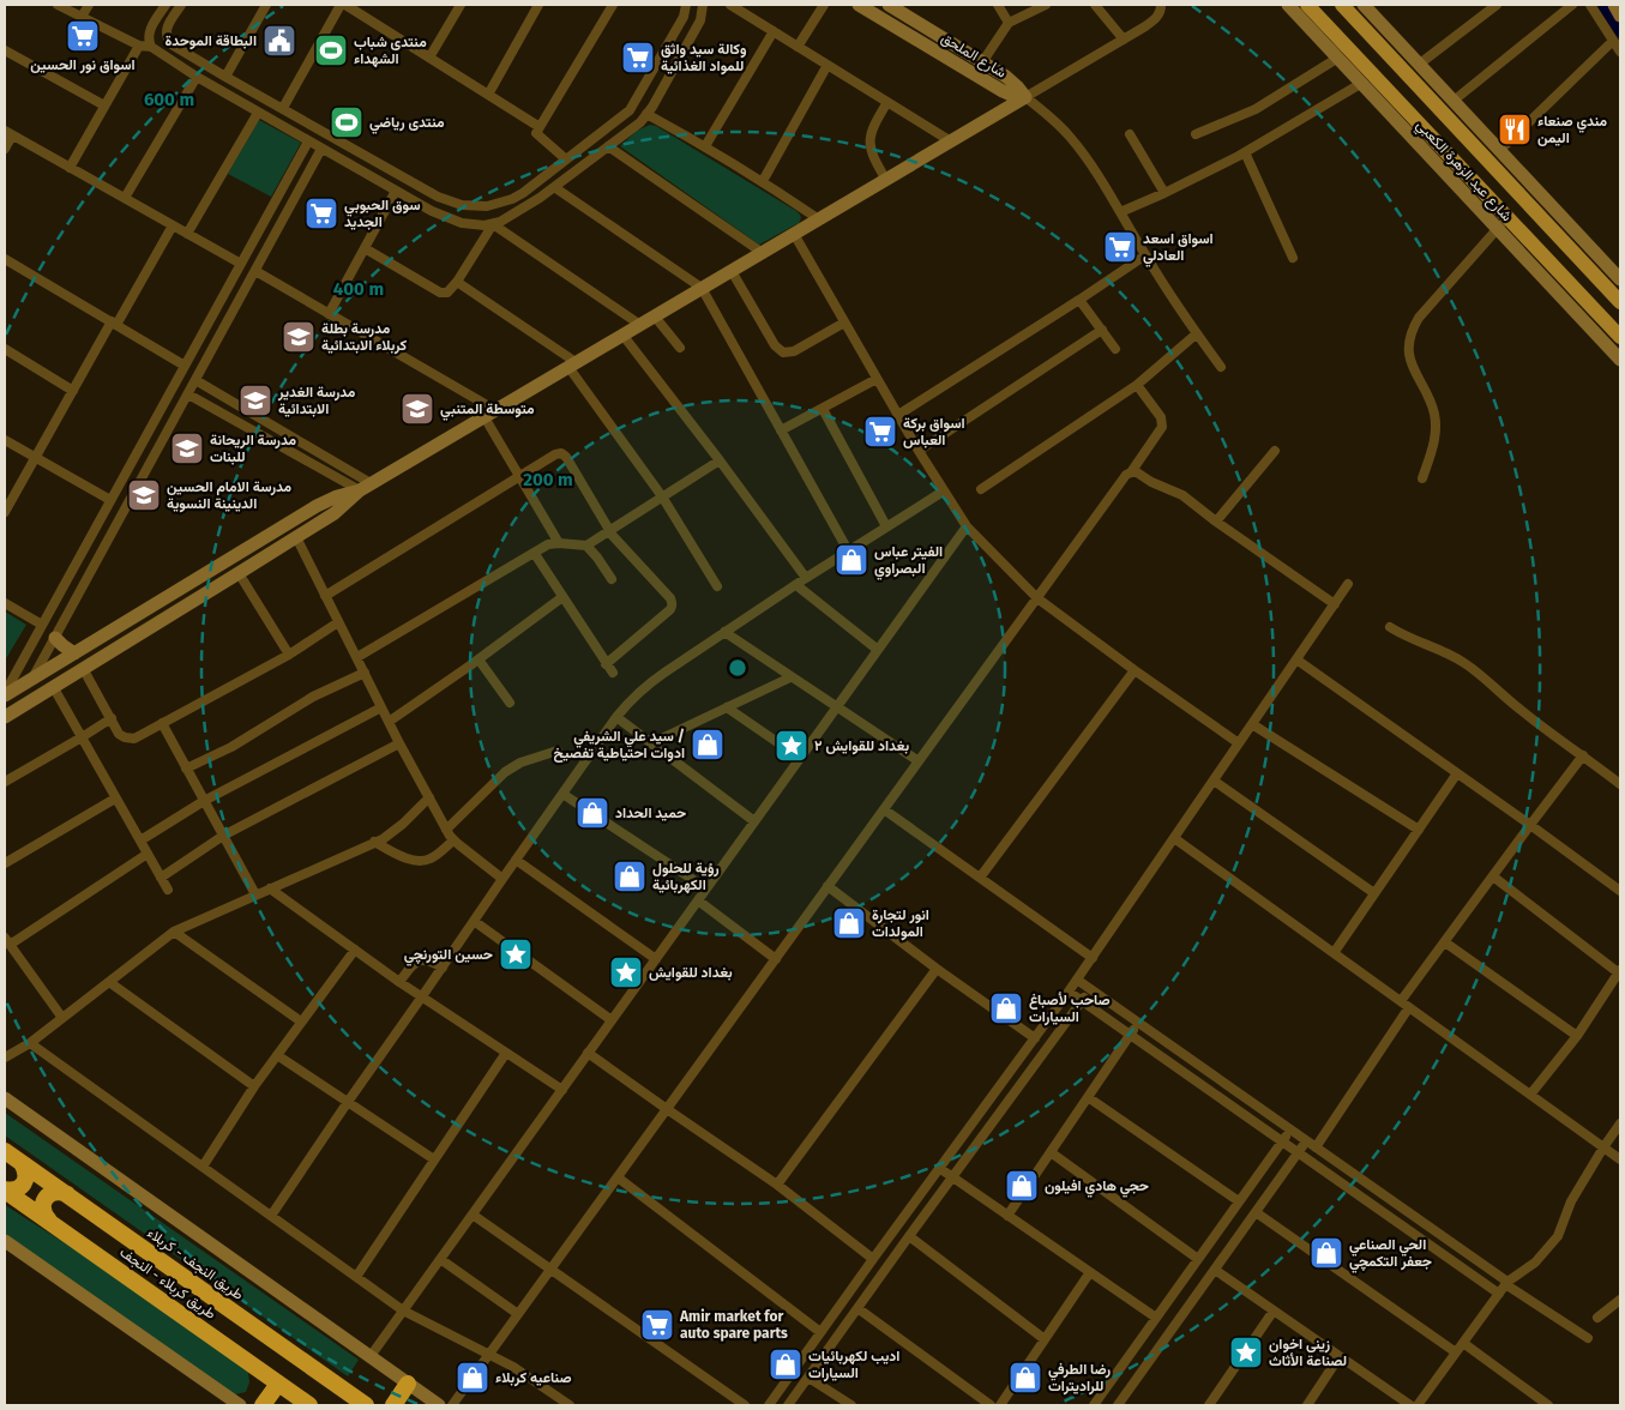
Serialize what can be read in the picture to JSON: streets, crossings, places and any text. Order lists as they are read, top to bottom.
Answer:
{
  "streets": {
    "highway": ["طريق النجف - كربلاء", "طريق كربلاء - النجف"],
    "main road": ["شارع عبد الزهرة الكعبي"],
    "street": ["شارع الملحق"]
  },
  "places": {
    "supermarket": [
      "اسواق نور الحسين",
      "وكالة سيد واثق للمواد الغذائية",
      "سوق الحبوبي الجديد",
      "اسواق اسعد العادلي",
      "اسواق بركة العباس",
      "Amir market for auto spare parts"
    ],
    "public building": ["البطاقة الموحدة"],
    "sports": ["منتدى شباب الشهداء", "منتدى رياضي"],
    "restaurant": ["مندي صنعاء اليمن"],
    "school or university": [
      "مدرسة بطلة كربلاء الابتدائية",
      "مدرسة الغدير الابتدائية",
      "متوسطة المتنبي",
      "مدرسة الريحانة للبنات",
      "مدرسة الامام الحسين الدينينة النسوية"
    ],
    "shop": [
      "الفيتر عباس البصراوي",
      "سيد علي الشريفي / ادوات احتياطية تفصيخ",
      "حميد الحداد",
      "رؤية للحلول الكهربائية",
      "انور لتجارة المولدات",
      "صاحب لأصباغ السيارات",
      "حجي هادي افيلون",
      "الحي الصناعي جعفر التكمچي",
      "اديب لكهربائيات السيارات",
      "صناعيه كربلاء",
      "رضا الطرفي للراديترات"
    ],
    "place": [
      "بغداد للقوايش ٢",
      "حسين التورنچي",
      "بغداد للقوايش",
      "زيني اخوان لصناعة الأثاث"
    ]
  },
  "rings": ["600 m", "400 m", "200 m"]
}
